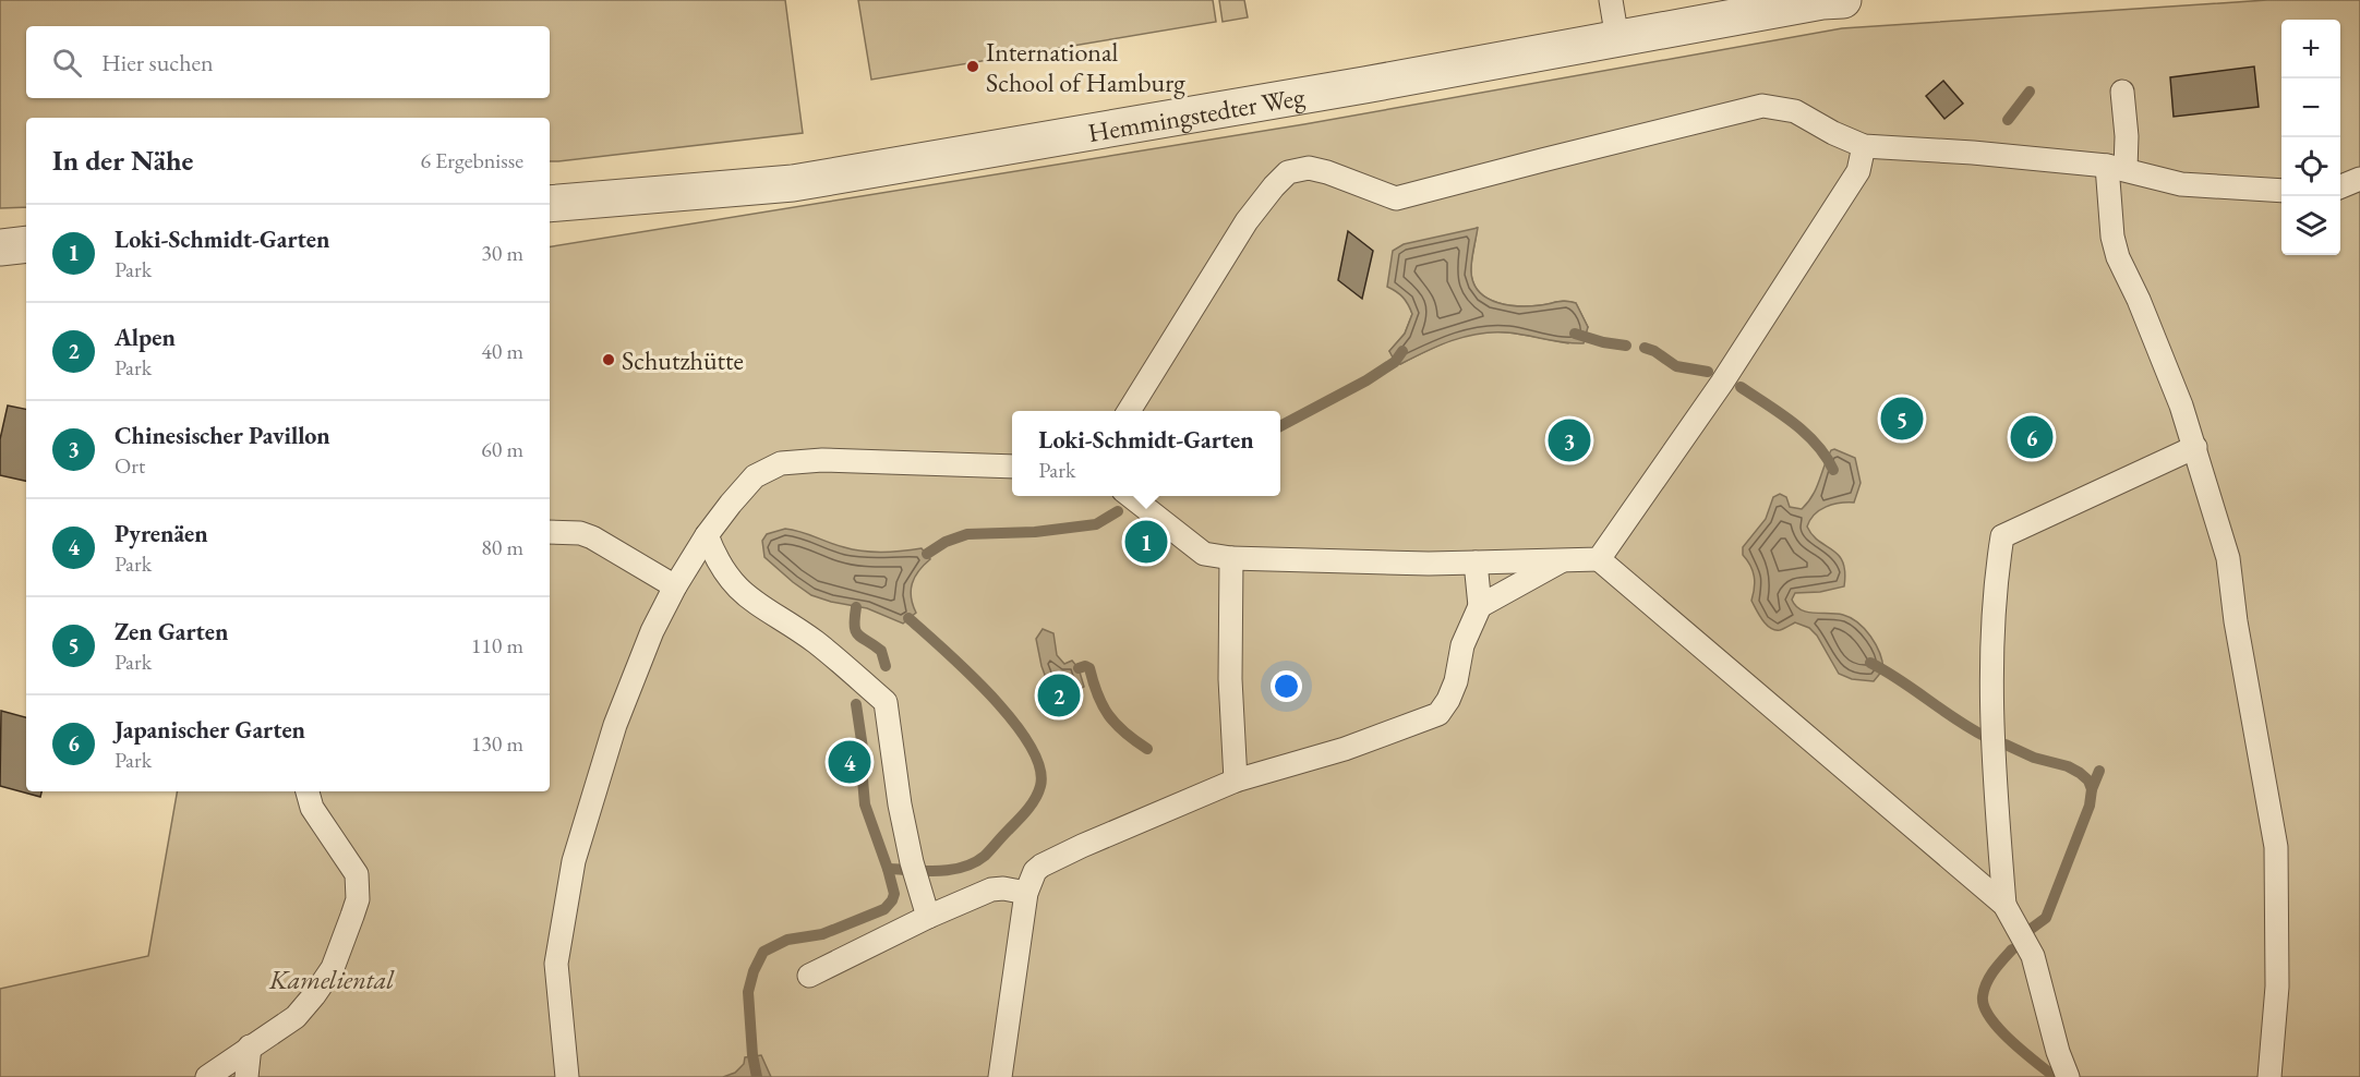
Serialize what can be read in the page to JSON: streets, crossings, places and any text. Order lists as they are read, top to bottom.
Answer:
{
  "streets": {
    "street": ["Hemmingstedter Weg"]
  },
  "parks": ["Kameliental"],
  "places": ["International School of Hamburg", "Schutzhütte"],
  "page": {
    "map_buttons": ["+", "−"],
    "search": "Hier suchen",
    "heading": ["In der Nähe", "6 Ergebnisse"],
    "list": [
      {
        "mark": "1",
        "name": "Loki-Schmidt-Garten",
        "note": "Park",
        "value": "30 m"
      },
      {
        "mark": "2",
        "name": "Alpen",
        "note": "Park",
        "value": "40 m"
      },
      {
        "mark": "3",
        "name": "Chinesischer Pavillon",
        "note": "Ort",
        "value": "60 m"
      },
      {
        "mark": "4",
        "name": "Pyrenäen",
        "note": "Park",
        "value": "80 m"
      },
      {
        "mark": "5",
        "name": "Zen Garten",
        "note": "Park",
        "value": "110 m"
      },
      {
        "mark": "6",
        "name": "Japanischer Garten",
        "note": "Park",
        "value": "130 m"
      }
    ],
    "pins": [
      "5",
      "6",
      "3",
      "1",
      "2",
      "4"
    ],
    "popup": ["Loki-Schmidt-Garten", "Park"]
  }
}
